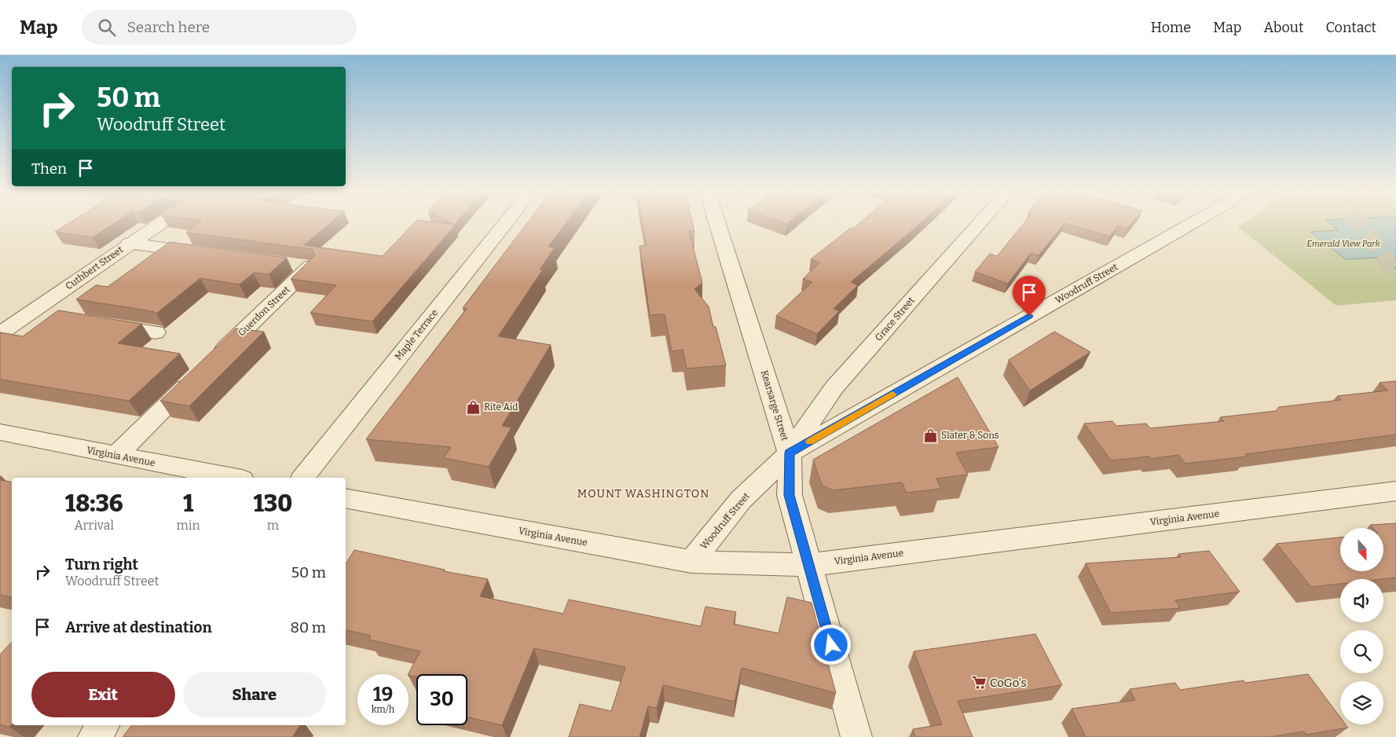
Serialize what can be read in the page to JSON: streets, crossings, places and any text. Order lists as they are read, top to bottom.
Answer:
{
  "streets": {
    "street": [
      "Cuthbert Street",
      "Woodruff Street",
      "Guerdon Street",
      "Grace Street",
      "Maple Terrace",
      "Kearsarge Street",
      "Virginia Avenue"
    ]
  },
  "crossings": [
    ["Woodruff Street", "Grace Street"],
    ["Woodruff Street", "Kearsarge Street"],
    ["Woodruff Street", "Virginia Avenue"],
    ["Guerdon Street", "Virginia Avenue"],
    ["Grace Street", "Kearsarge Street"],
    ["Kearsarge Street", "Virginia Avenue"]
  ],
  "districts": ["MOUNT WASHINGTON"],
  "parks": ["Emerald View Park"],
  "places": {
    "shop": ["Rite Aid", "Slater & Sons"],
    "supermarket": ["CoGo's"]
  },
  "north": "bottom",
  "page": {
    "header": "Map",
    "search": "Search here",
    "nav": [
      "Home",
      "Map",
      "About",
      "Contact"
    ],
    "turn": ["50 m", "Woodruff Street"],
    "then": "Then",
    "eta": [
      "18:36",
      "Arrival",
      "1",
      "min",
      "130",
      "m"
    ],
    "list": [
      {
        "name": "Turn right",
        "note": "Woodruff Street",
        "value": "50 m"
      },
      {
        "name": "Arrive at destination",
        "value": "80 m"
      }
    ],
    "buttons": ["Exit", "Share"],
    "speed": "19 km/h",
    "limit": "30"
  }
}
